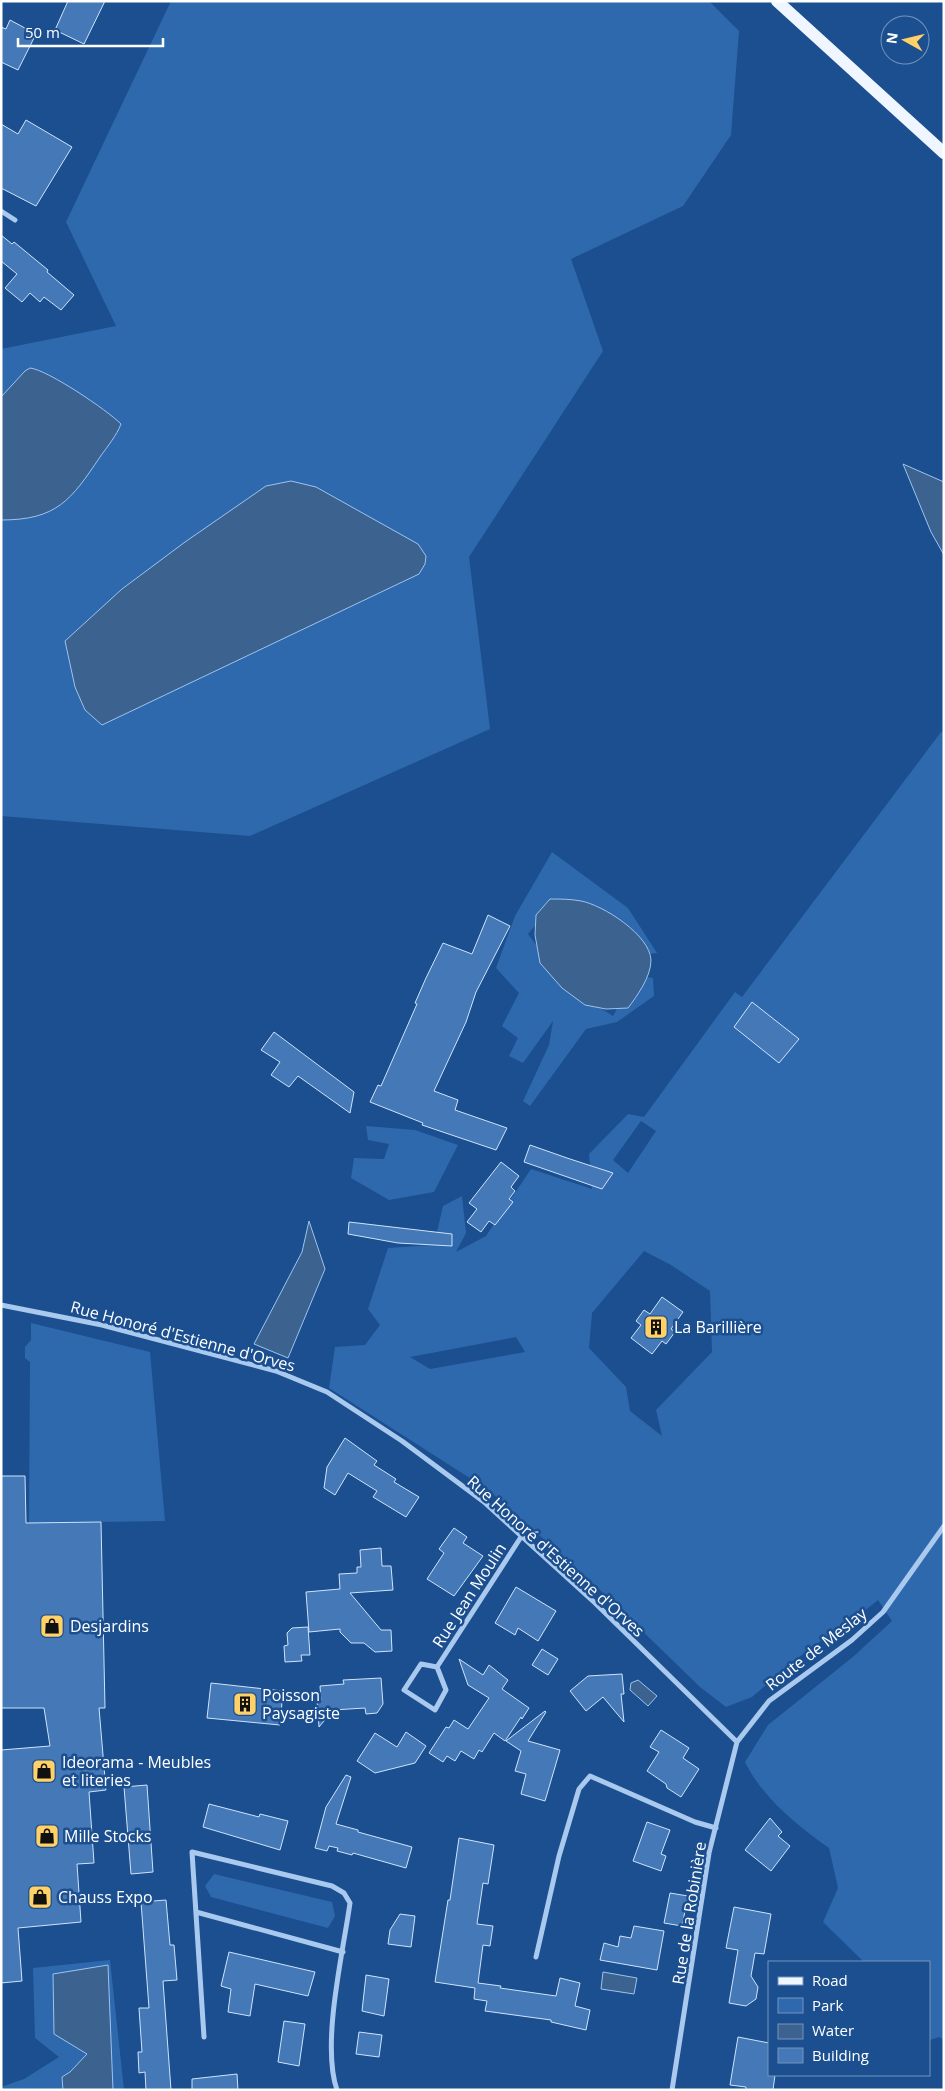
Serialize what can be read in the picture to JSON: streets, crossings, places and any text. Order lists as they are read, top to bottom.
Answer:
{
  "streets": {
    "street": [
      "Rue Honoré d'Estienne d'Orves",
      "Rue Jean Moulin",
      "Route de Meslay",
      "Rue de la Robinière"
    ]
  },
  "crossings": [
    ["Rue Honoré d'Estienne d'Orves", "Rue Jean Moulin"],
    ["Rue Honoré d'Estienne d'Orves", "Route de Meslay"],
    ["Rue Honoré d'Estienne d'Orves", "Rue de la Robinière"],
    ["Route de Meslay", "Rue de la Robinière"]
  ],
  "places": {
    "building": ["La Barillière", "Poisson Paysagiste"],
    "shop": [
      "Desjardins",
      "Ideorama - Meubles et literies",
      "Mille Stocks",
      "Chauss Expo"
    ]
  },
  "legend": [
    "Road",
    "Park",
    "Water",
    "Building"
  ],
  "scale_bar": "50 m",
  "north": "left"
}
